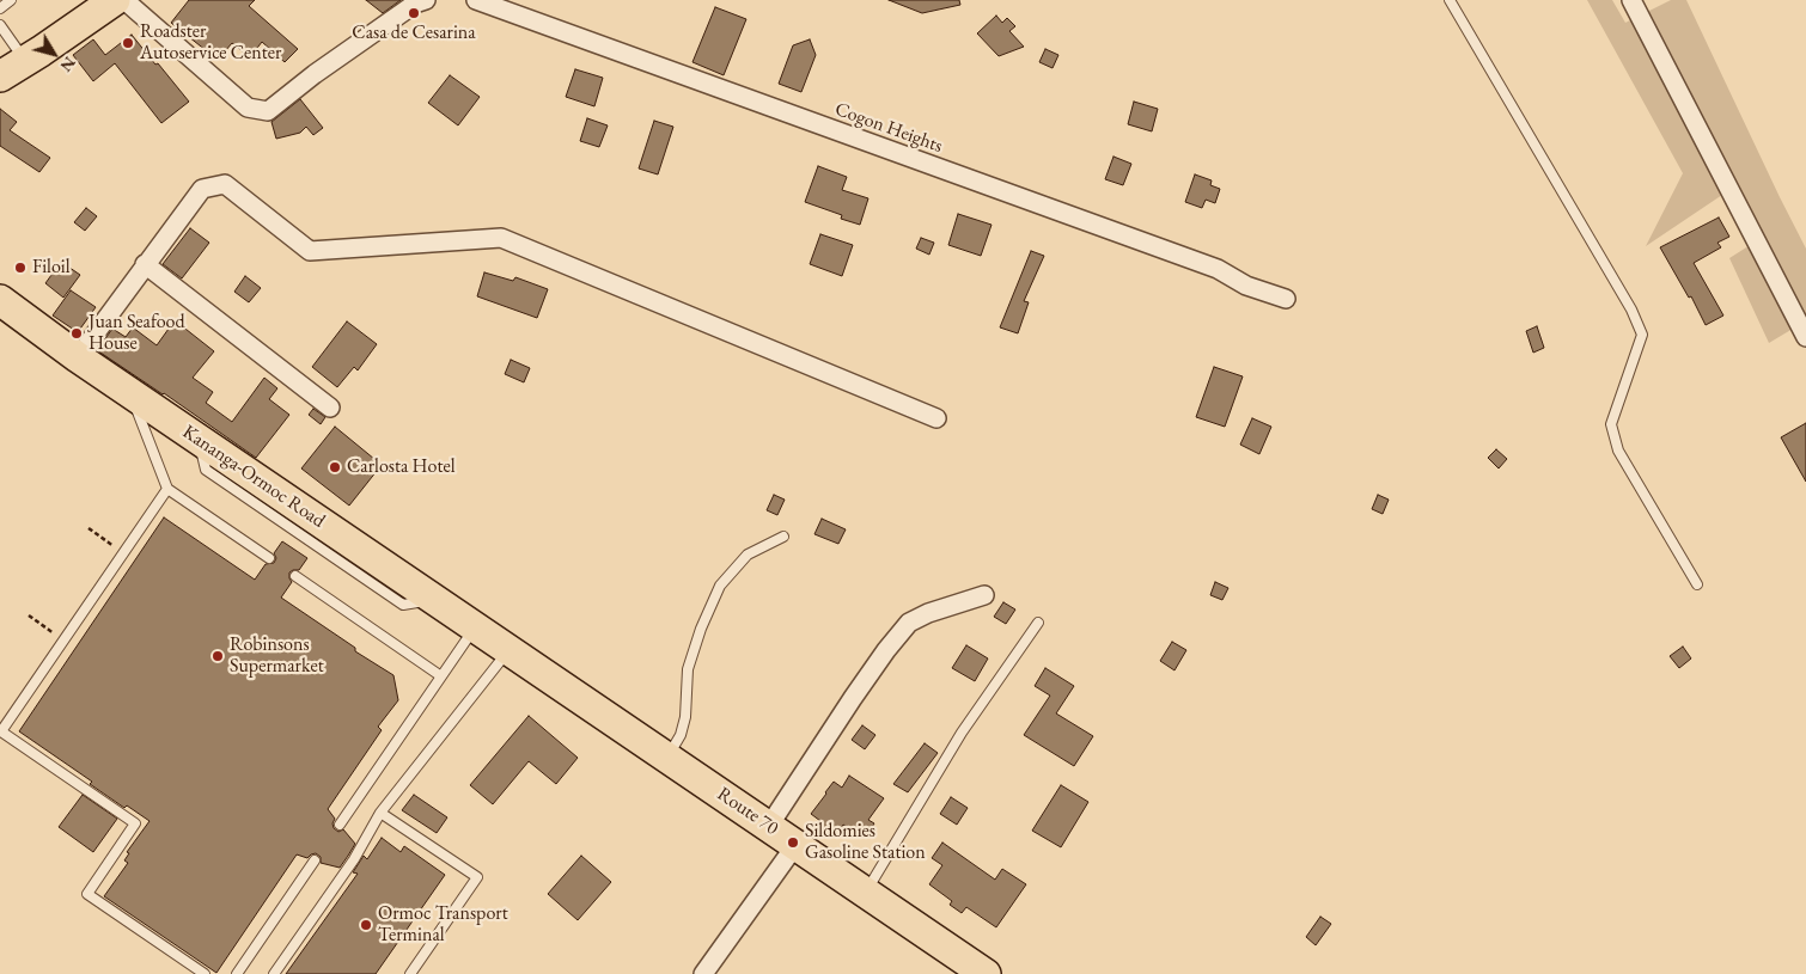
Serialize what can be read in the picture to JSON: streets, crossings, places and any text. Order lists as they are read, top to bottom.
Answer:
{
  "streets": {
    "highway": ["Kananga-Ormoc Road", "Route 70"],
    "street": ["Cogon Heights"]
  },
  "crossings": [
    ["Kananga-Ormoc Road", "Route 70"]
  ],
  "places": [
    "Casa de Cesarina",
    "Roadster Autoservice Center",
    "Filoil",
    "Juan Seafood House",
    "Carlosta Hotel",
    "Robinsons Supermarket",
    "Sildomies Gasoline Station",
    "Ormoc Transport Terminal"
  ],
  "north": "bottom right"
}
